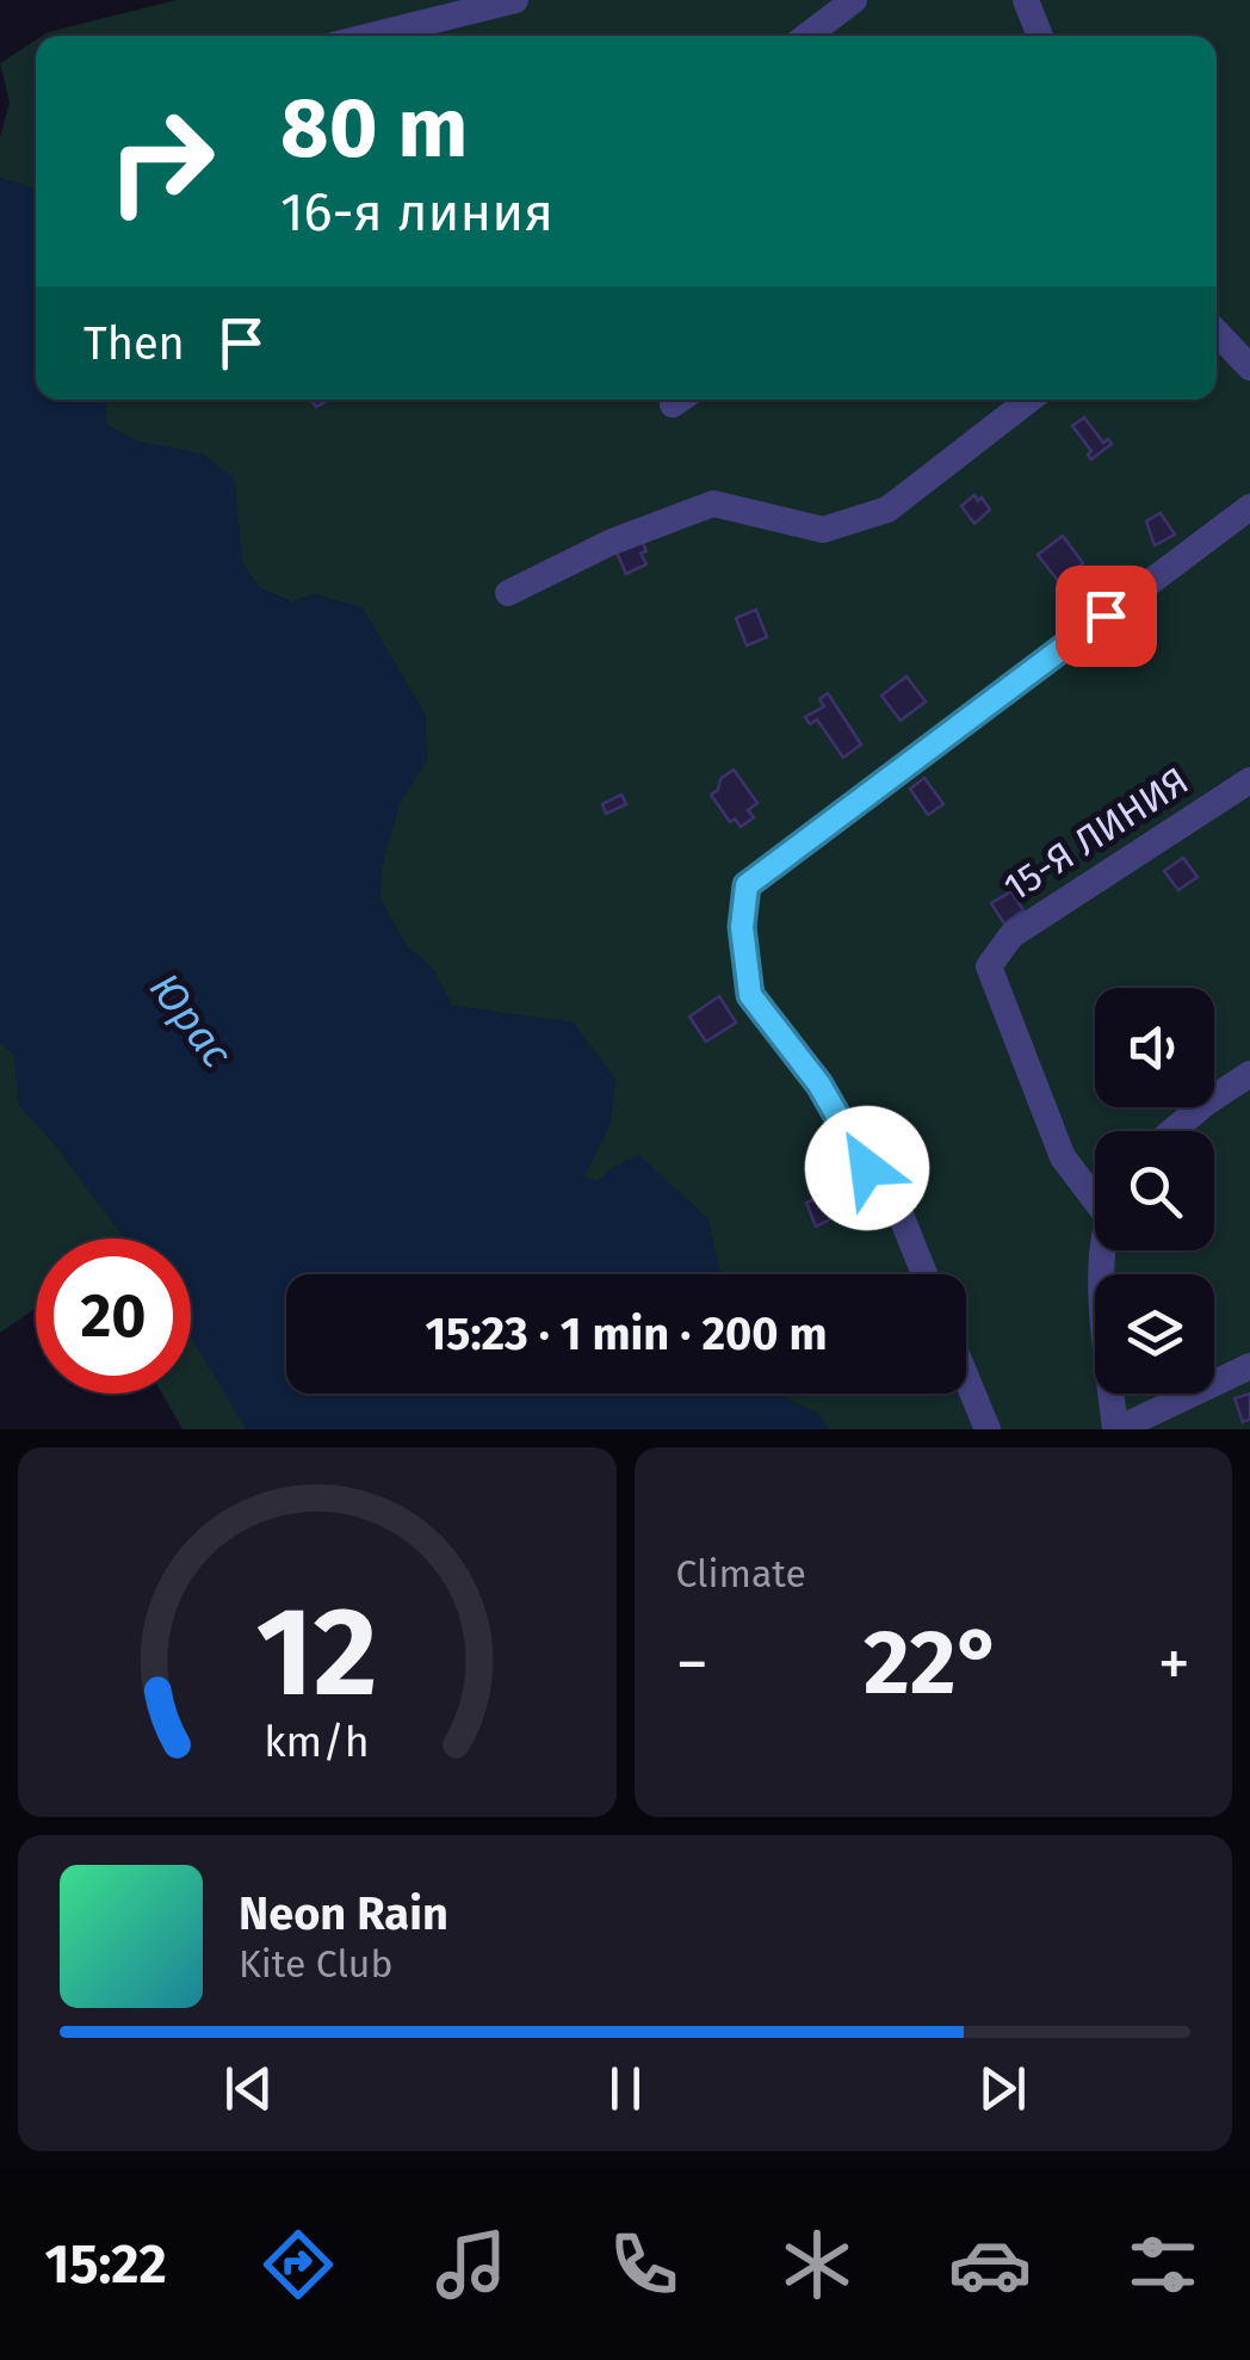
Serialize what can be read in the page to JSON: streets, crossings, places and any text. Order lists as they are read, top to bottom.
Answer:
{
  "streets": {
    "street": ["15-Я ЛИНИЯ"]
  },
  "water": ["Юрас"],
  "page": {
    "turn": ["80 m", "16-я линия"],
    "then": "Then",
    "limit": "20",
    "trip": "15:23 · 1 min · 200 m",
    "tile": "Climate",
    "heat": ["−", "22°", "+"],
    "song": ["Neon Rain", "Kite Club"],
    "tabs": "15:22",
    "gauge": ["12", "km/h"]
  }
}
